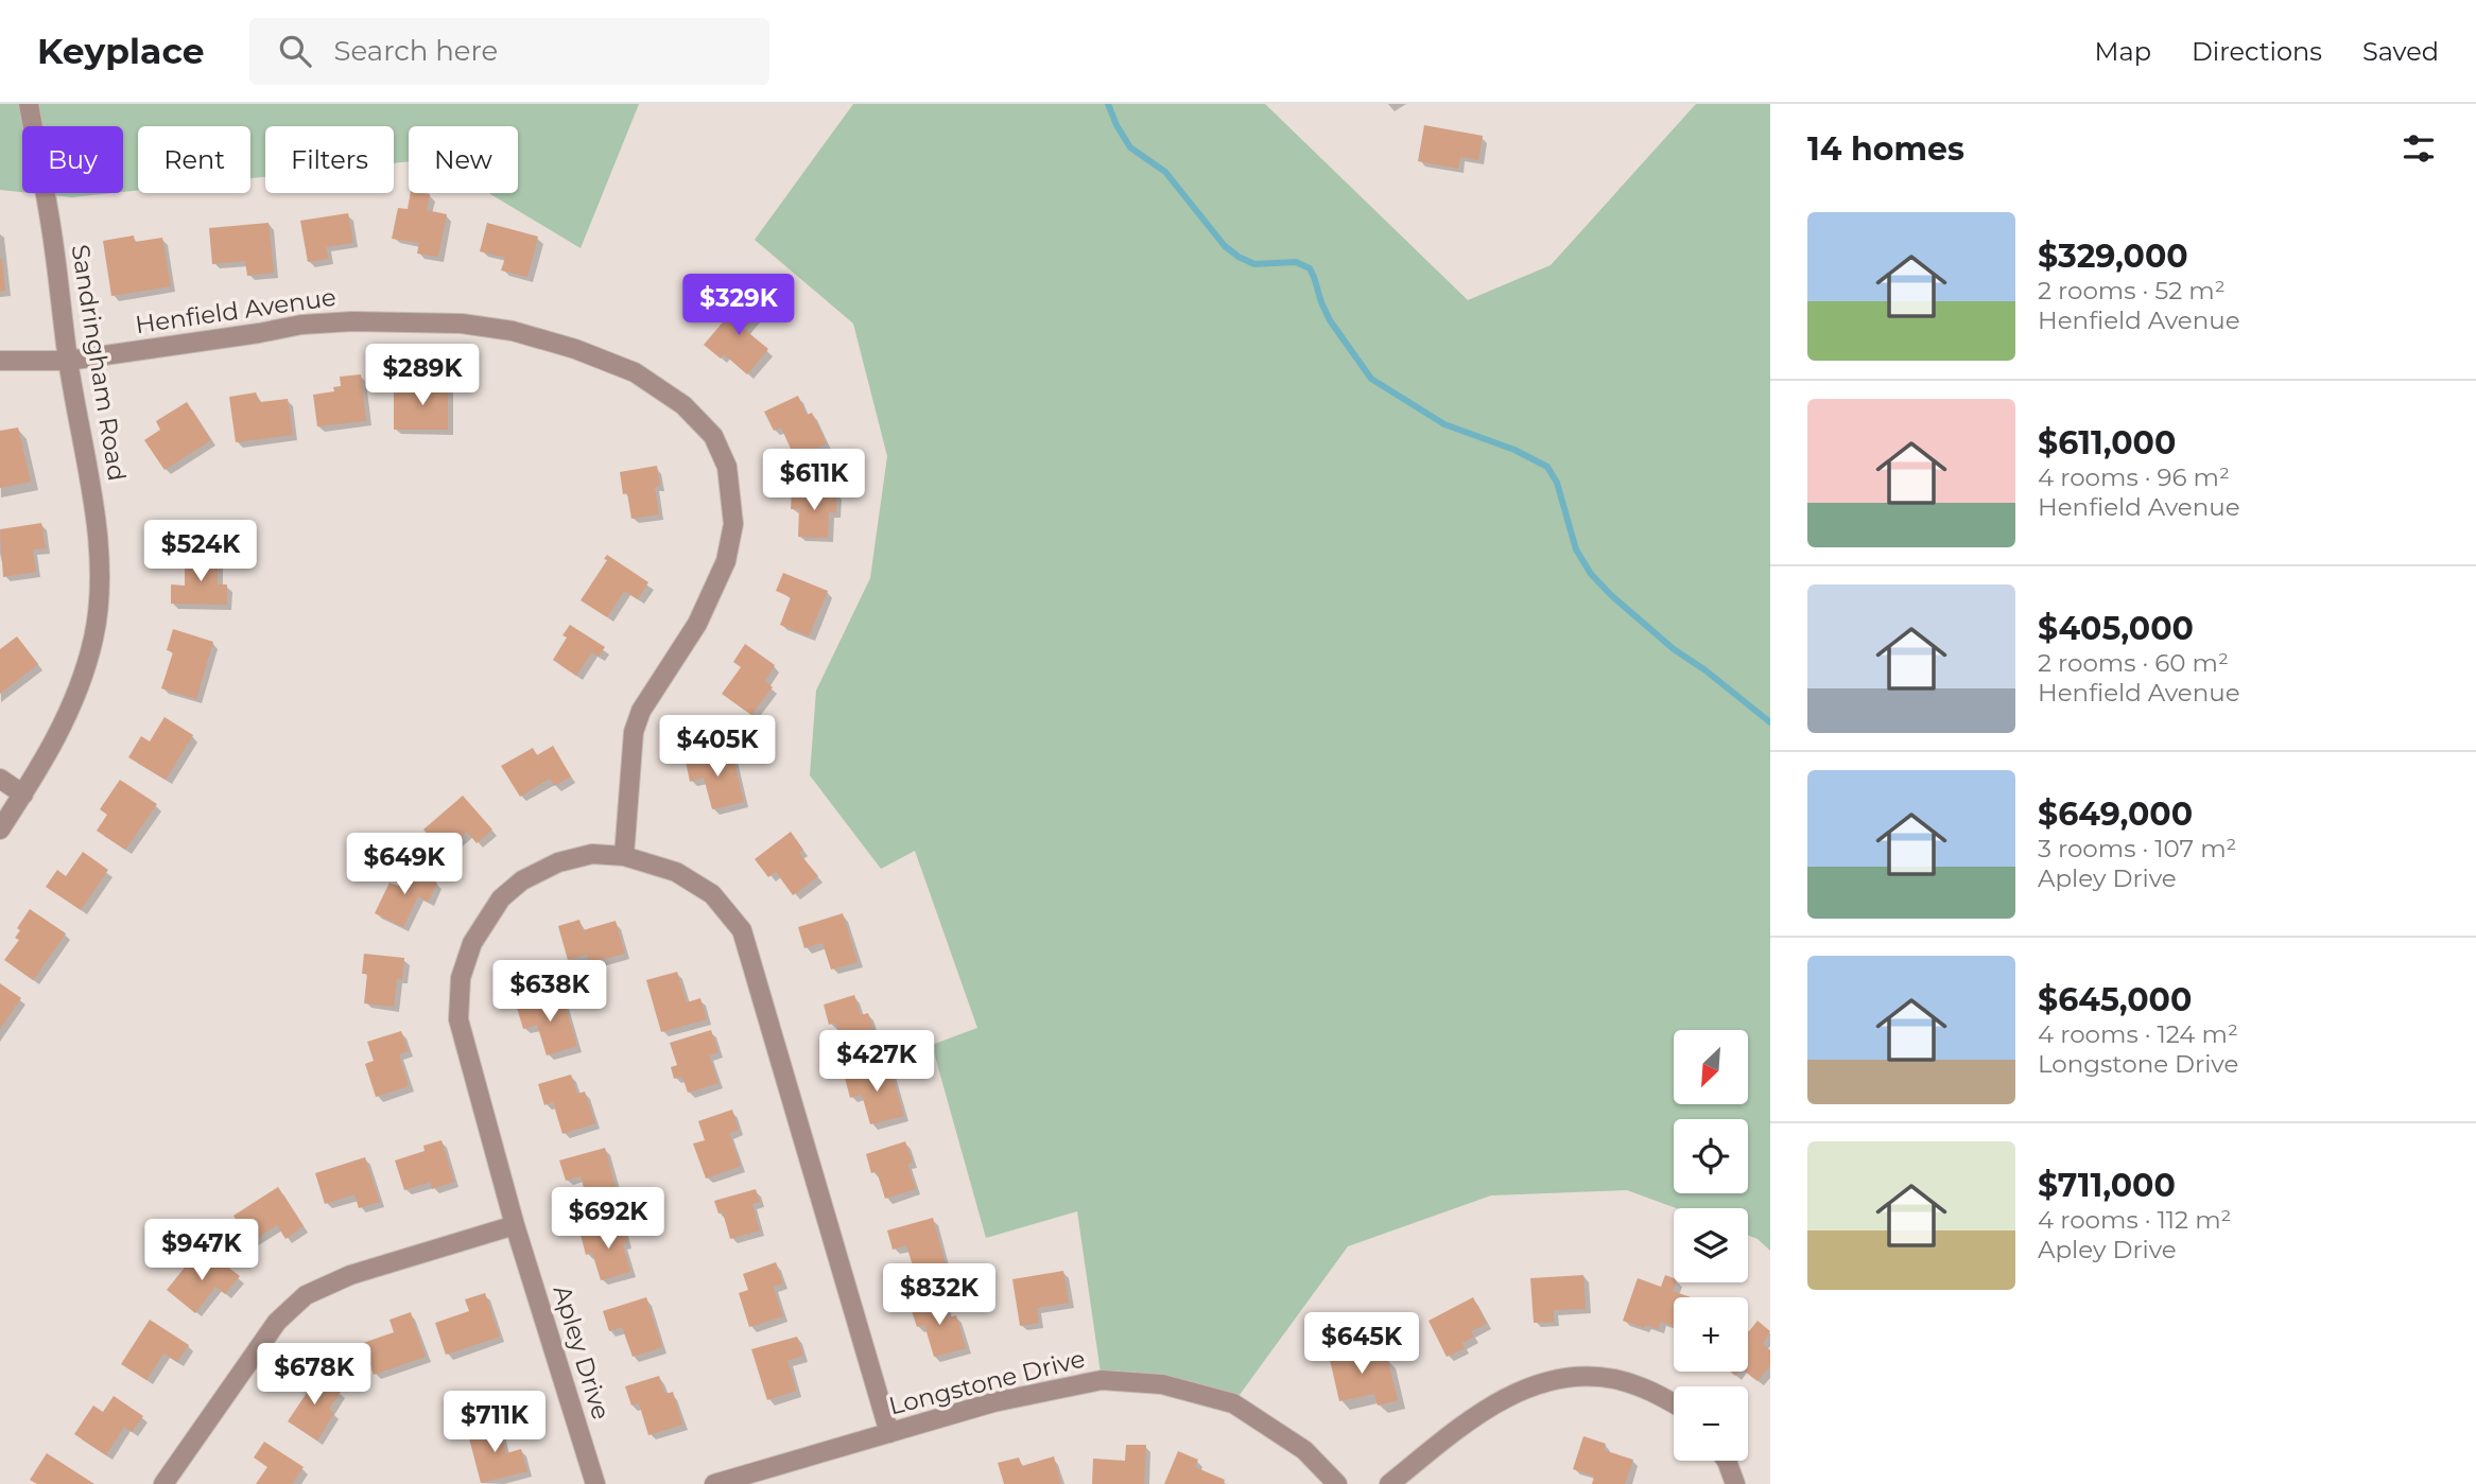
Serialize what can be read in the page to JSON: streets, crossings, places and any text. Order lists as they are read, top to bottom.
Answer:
{
  "streets": {
    "street": [
      "Henfield Avenue",
      "Sandringham Road",
      "Apley Drive",
      "Longstone Drive"
    ]
  },
  "crossings": [
    ["Henfield Avenue", "Sandringham Road"],
    ["Henfield Avenue", "Apley Drive"],
    ["Apley Drive", "Longstone Drive"]
  ],
  "north": "bottom left",
  "page": {
    "header": "Keyplace",
    "search": "Search here",
    "nav": ["Map", "Directions", "Saved"],
    "heading": "14 homes",
    "chip": [
      "Buy",
      "Rent",
      "Filters",
      "New"
    ],
    "list": [
      {
        "name": "$329,000",
        "note": "2 rooms · 52 m² · Henfield Avenue"
      },
      {
        "name": "$611,000",
        "note": "4 rooms · 96 m² · Henfield Avenue"
      },
      {
        "name": "$405,000",
        "note": "2 rooms · 60 m² · Henfield Avenue"
      },
      {
        "name": "$649,000",
        "note": "3 rooms · 107 m² · Apley Drive"
      },
      {
        "name": "$645,000",
        "note": "4 rooms · 124 m² · Longstone Drive"
      },
      {
        "name": "$711,000",
        "note": "4 rooms · 112 m² · Apley Drive"
      }
    ],
    "price": [
      "$329K",
      "$289K",
      "$611K",
      "$524K",
      "$405K",
      "$649K",
      "$638K",
      "$427K",
      "$692K",
      "$947K",
      "$832K",
      "$645K",
      "$678K",
      "$711K"
    ],
    "map_buttons": ["+", "−"]
  }
}
